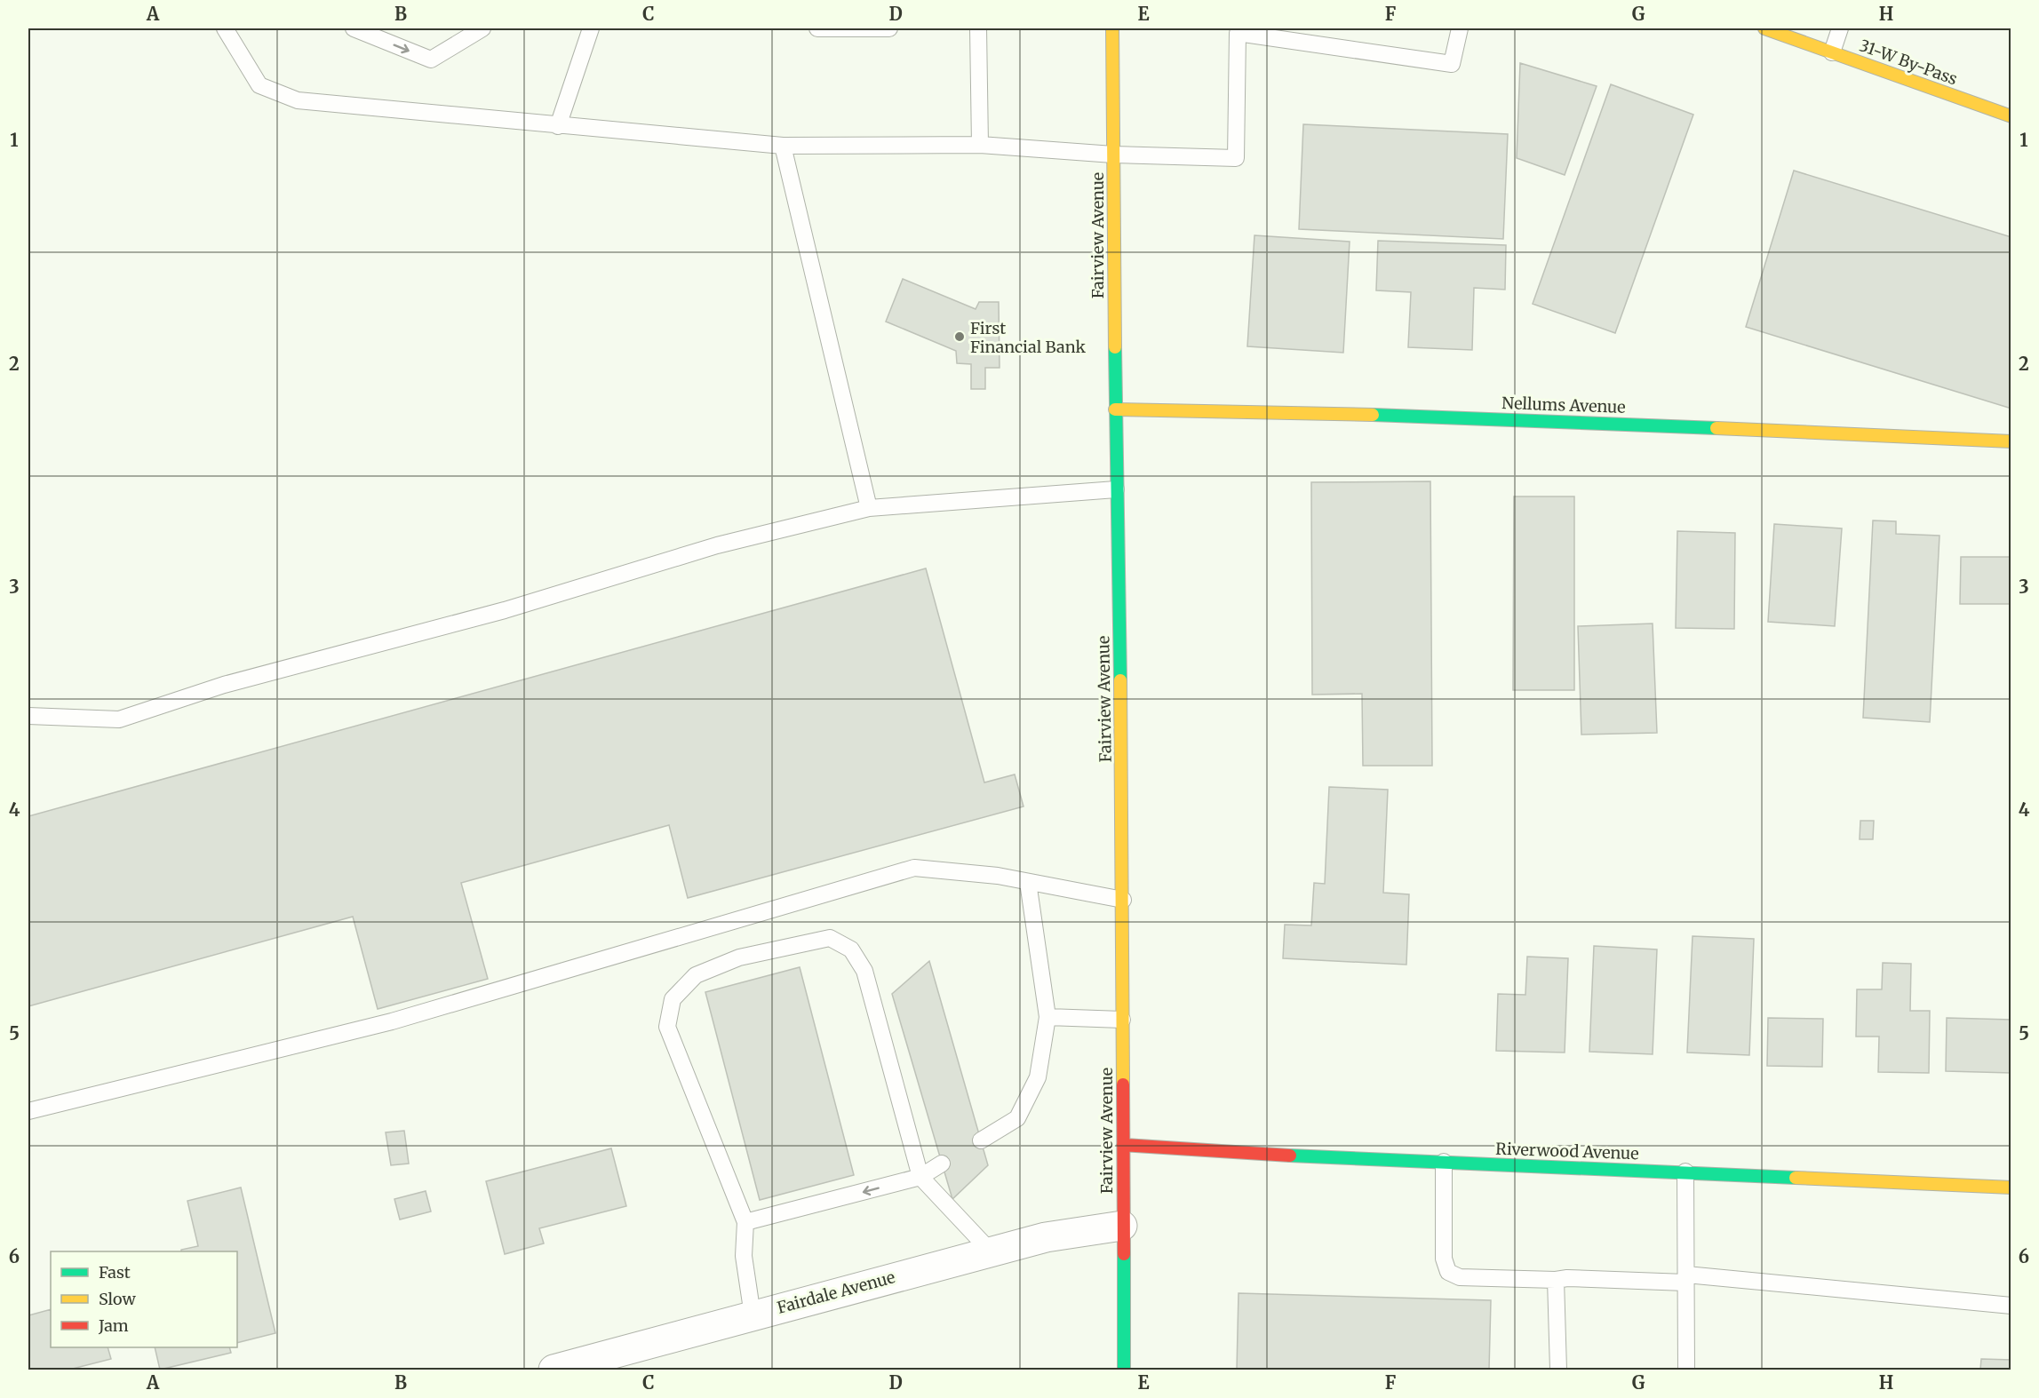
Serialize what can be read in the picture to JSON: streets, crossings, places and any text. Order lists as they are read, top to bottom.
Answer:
{
  "streets": {
    "street": [
      "31-W By-Pass",
      "Fairview Avenue",
      "Nellums Avenue",
      "Riverwood Avenue",
      "Fairdale Avenue"
    ]
  },
  "crossings": [
    ["Fairview Avenue", "Nellums Avenue"],
    ["Fairview Avenue", "Riverwood Avenue"],
    ["Fairview Avenue", "Fairdale Avenue"]
  ],
  "places": ["First Financial Bank"],
  "legend": ["Fast", "Slow", "Jam"],
  "grid": {
    "columns": [
      "A",
      "B",
      "C",
      "D",
      "E",
      "F",
      "G",
      "H"
    ],
    "rows": [
      "1",
      "2",
      "3",
      "4",
      "5",
      "6"
    ]
  }
}
